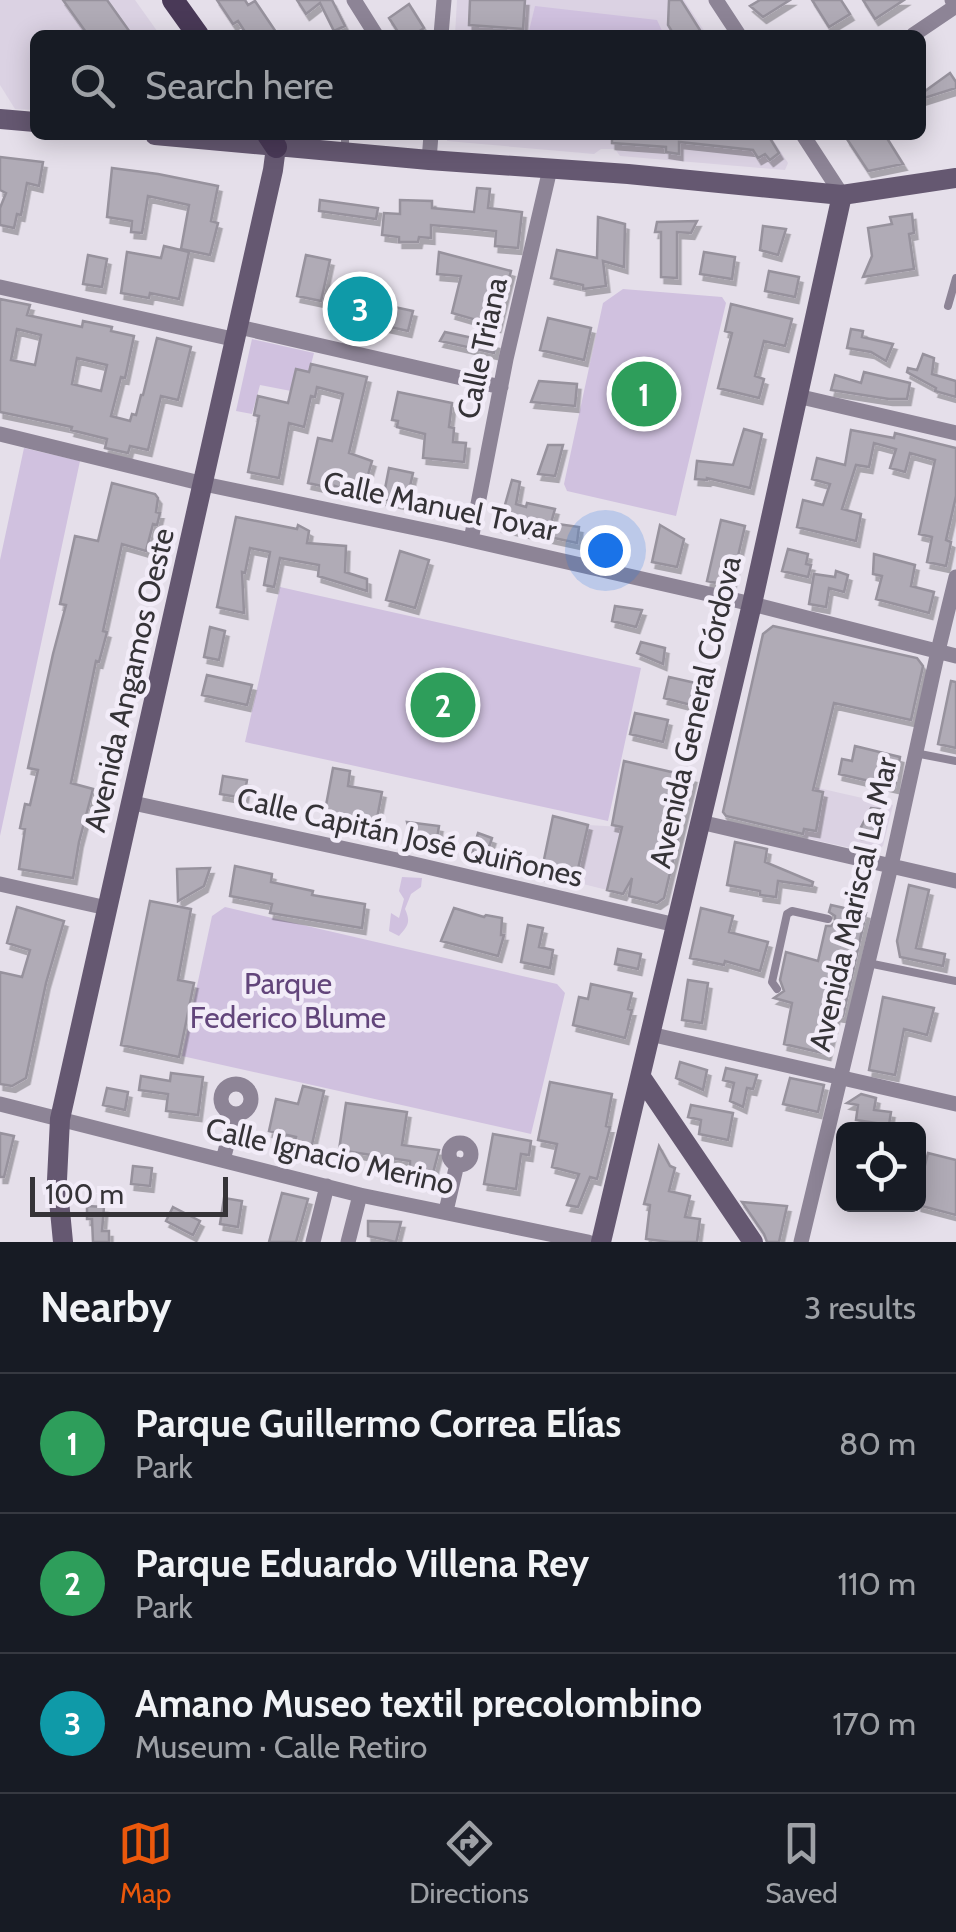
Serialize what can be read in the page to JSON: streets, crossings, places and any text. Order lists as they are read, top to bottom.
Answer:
{
  "streets": {
    "street": [
      "Calle Triana",
      "Calle Manuel Tovar",
      "Avenida Angamos Oeste",
      "Avenida General Córdova",
      "Calle Capitán José Quiñones",
      "Avenida Mariscal La Mar",
      "Calle Ignacio Merino"
    ]
  },
  "crossings": [
    ["Calle Triana", "Calle Manuel Tovar"],
    ["Calle Manuel Tovar", "Avenida Angamos Oeste"],
    ["Calle Manuel Tovar", "Avenida General Córdova"],
    ["Calle Manuel Tovar", "Avenida Mariscal La Mar"],
    ["Avenida Angamos Oeste", "Calle Capitán José Quiñones"],
    ["Avenida Angamos Oeste", "Calle Ignacio Merino"],
    ["Avenida General Córdova", "Calle Capitán José Quiñones"]
  ],
  "parks": ["Parque Federico Blume"],
  "scale_bar": "100 m",
  "page": {
    "search": "Search here",
    "pins": ["3", "1", "2"],
    "scale": "100 m",
    "heading": ["Nearby", "3 results"],
    "list": [
      {
        "mark": "1",
        "name": "Parque Guillermo Correa Elías",
        "note": "Park",
        "value": "80 m"
      },
      {
        "mark": "2",
        "name": "Parque Eduardo Villena Rey",
        "note": "Park",
        "value": "110 m"
      },
      {
        "mark": "3",
        "name": "Amano Museo textil precolombino",
        "note": "Museum · Calle Retiro",
        "value": "170 m"
      }
    ],
    "nav": ["Map", "Directions", "Saved"]
  }
}
